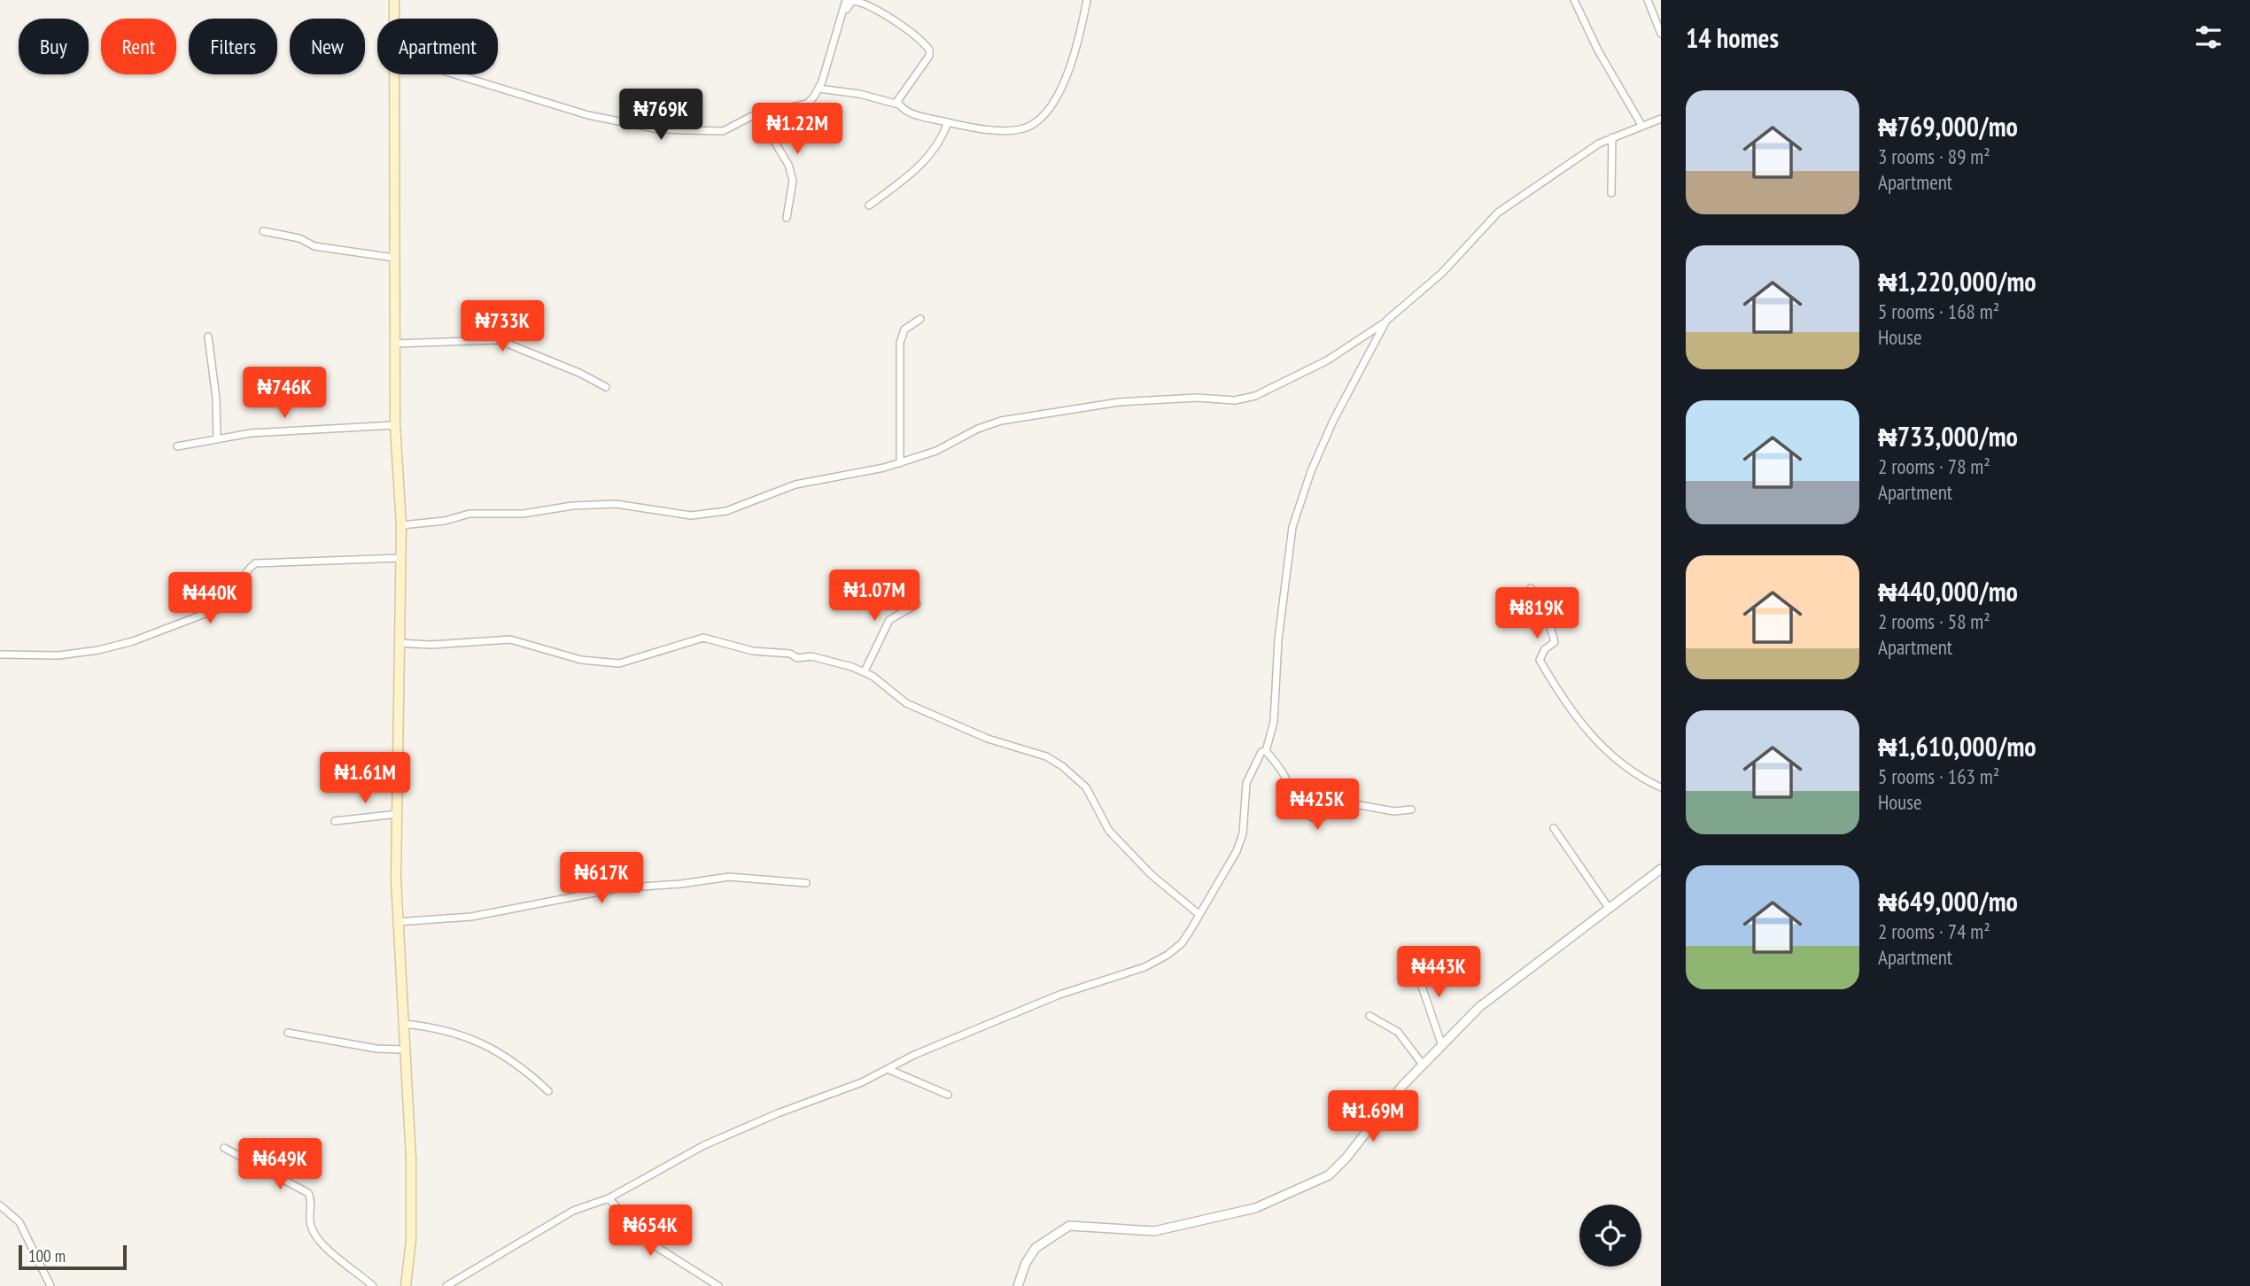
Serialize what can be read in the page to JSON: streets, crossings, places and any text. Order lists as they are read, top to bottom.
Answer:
{
  "scale_bar": "100 m",
  "page": {
    "heading": "14 homes",
    "chip": [
      "Buy",
      "Rent",
      "Filters",
      "New",
      "Apartment"
    ],
    "list": [
      {
        "name": "₦769,000/mo",
        "note": "3 rooms · 89 m² · Apartment"
      },
      {
        "name": "₦1,220,000/mo",
        "note": "5 rooms · 168 m² · House"
      },
      {
        "name": "₦733,000/mo",
        "note": "2 rooms · 78 m² · Apartment"
      },
      {
        "name": "₦440,000/mo",
        "note": "2 rooms · 58 m² · Apartment"
      },
      {
        "name": "₦1,610,000/mo",
        "note": "5 rooms · 163 m² · House"
      },
      {
        "name": "₦649,000/mo",
        "note": "2 rooms · 74 m² · Apartment"
      }
    ],
    "price": [
      "₦769K",
      "₦1.22M",
      "₦733K",
      "₦746K",
      "₦1.07M",
      "₦440K",
      "₦819K",
      "₦1.61M",
      "₦425K",
      "₦617K",
      "₦443K",
      "₦1.69M",
      "₦649K",
      "₦654K"
    ],
    "scale": "100 m"
  }
}
